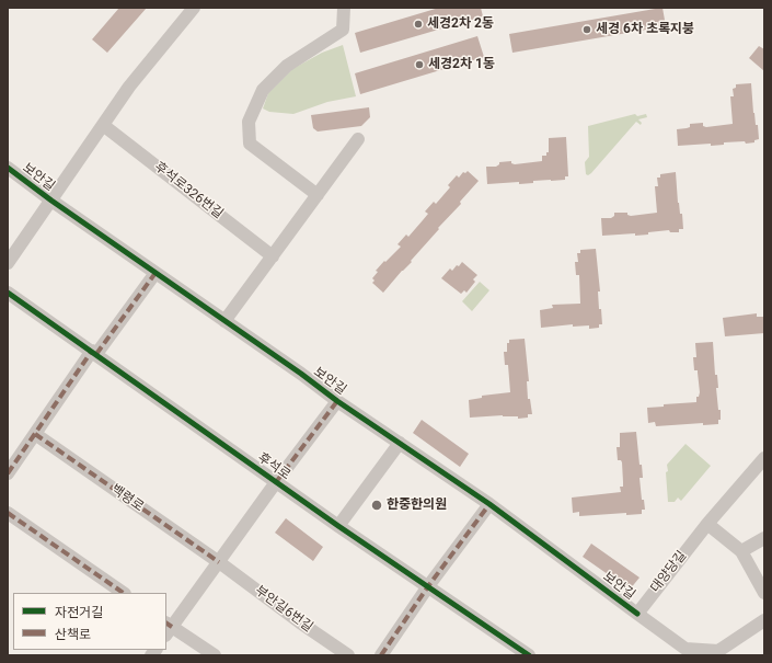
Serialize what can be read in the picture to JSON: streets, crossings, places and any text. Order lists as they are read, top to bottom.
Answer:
{
  "streets": {
    "street": [
      "보안길",
      "후석로326번길",
      "후석로",
      "백령로",
      "대양당길",
      "부안길6번길"
    ]
  },
  "crossings": [
    ["보안길", "대양당길"],
    ["백령로", "부안길6번길"]
  ],
  "places": [
    "세경2차 2동",
    "세경 6차 초록지붕",
    "세경2차 1동",
    "한중한의원"
  ],
  "legend": ["자전거길", "산책로"]
}
